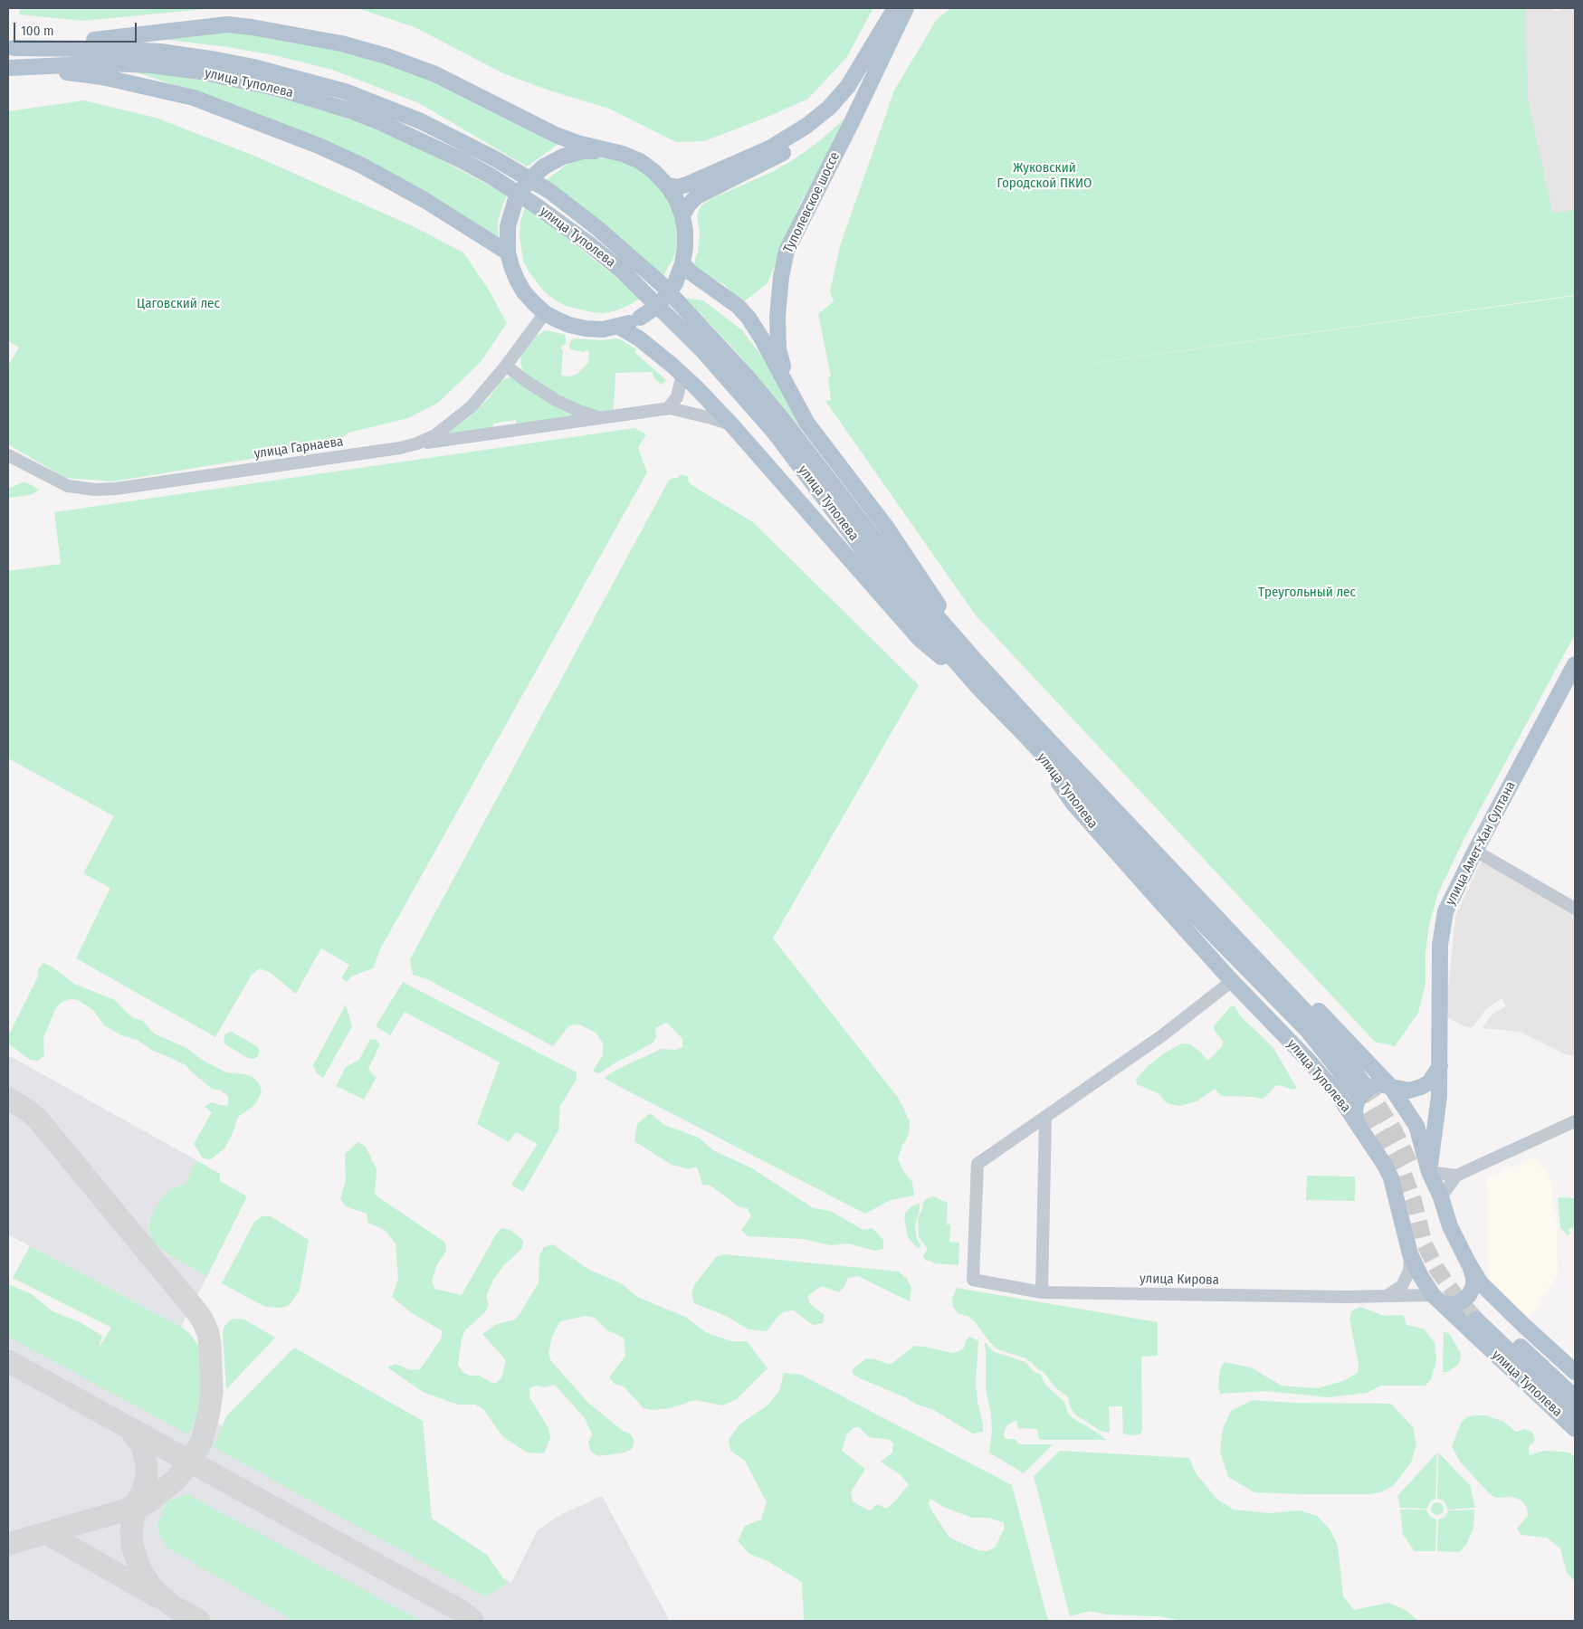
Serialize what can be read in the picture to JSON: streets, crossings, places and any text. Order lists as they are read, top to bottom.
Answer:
{
  "streets": {
    "main road": ["улица Туполева", "Туполевское шоссе", "улица Амет-Хан Султана"],
    "street": ["улица Гарнаева", "улица Кирова"]
  },
  "crossings": [
    ["улица Туполева", "Туполевское шоссе"],
    ["улица Туполева", "улица Амет-Хан Султана"],
    ["улица Туполева", "улица Кирова"]
  ],
  "parks": ["Жуковский Городской ПКИО", "Цаговский лес", "Треугольный лес"],
  "scale_bar": "100 m"
}
